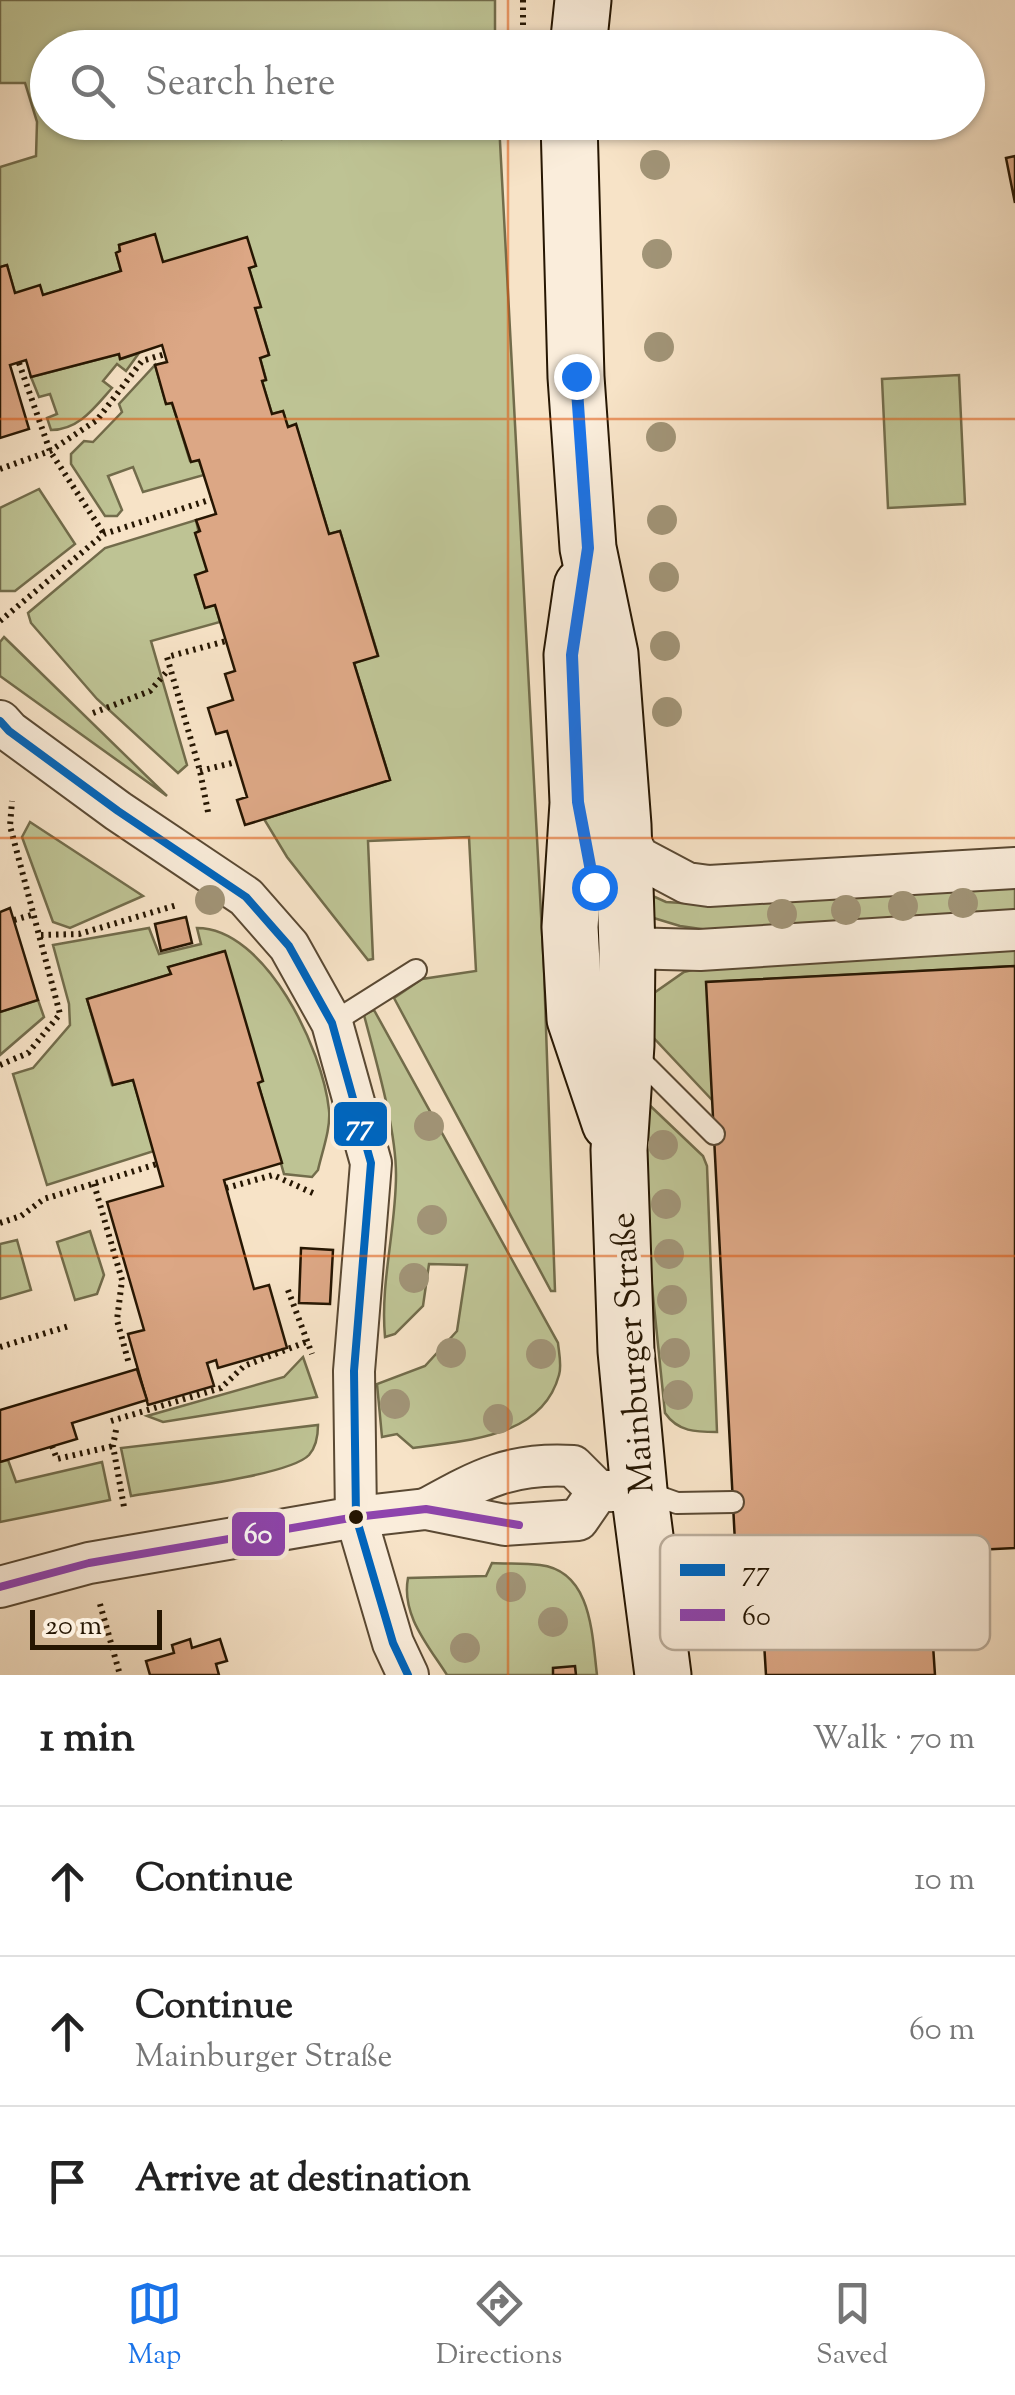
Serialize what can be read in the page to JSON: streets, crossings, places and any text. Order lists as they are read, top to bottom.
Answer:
{
  "streets": {
    "main road": ["Mainburger Straße"]
  },
  "lines": ["transit line 77", "transit line 60"],
  "legend": ["77", "60"],
  "scale_bar": "20 m",
  "page": {
    "search": "Search here",
    "scale": "20 m",
    "heading": ["1 min", "Walk · 70 m"],
    "list": [
      ["Continue", "10 m"],
      ["Continue", "Mainburger Straße", "60 m"],
      "Arrive at destination"
    ],
    "nav": ["Map", "Directions", "Saved"]
  }
}
